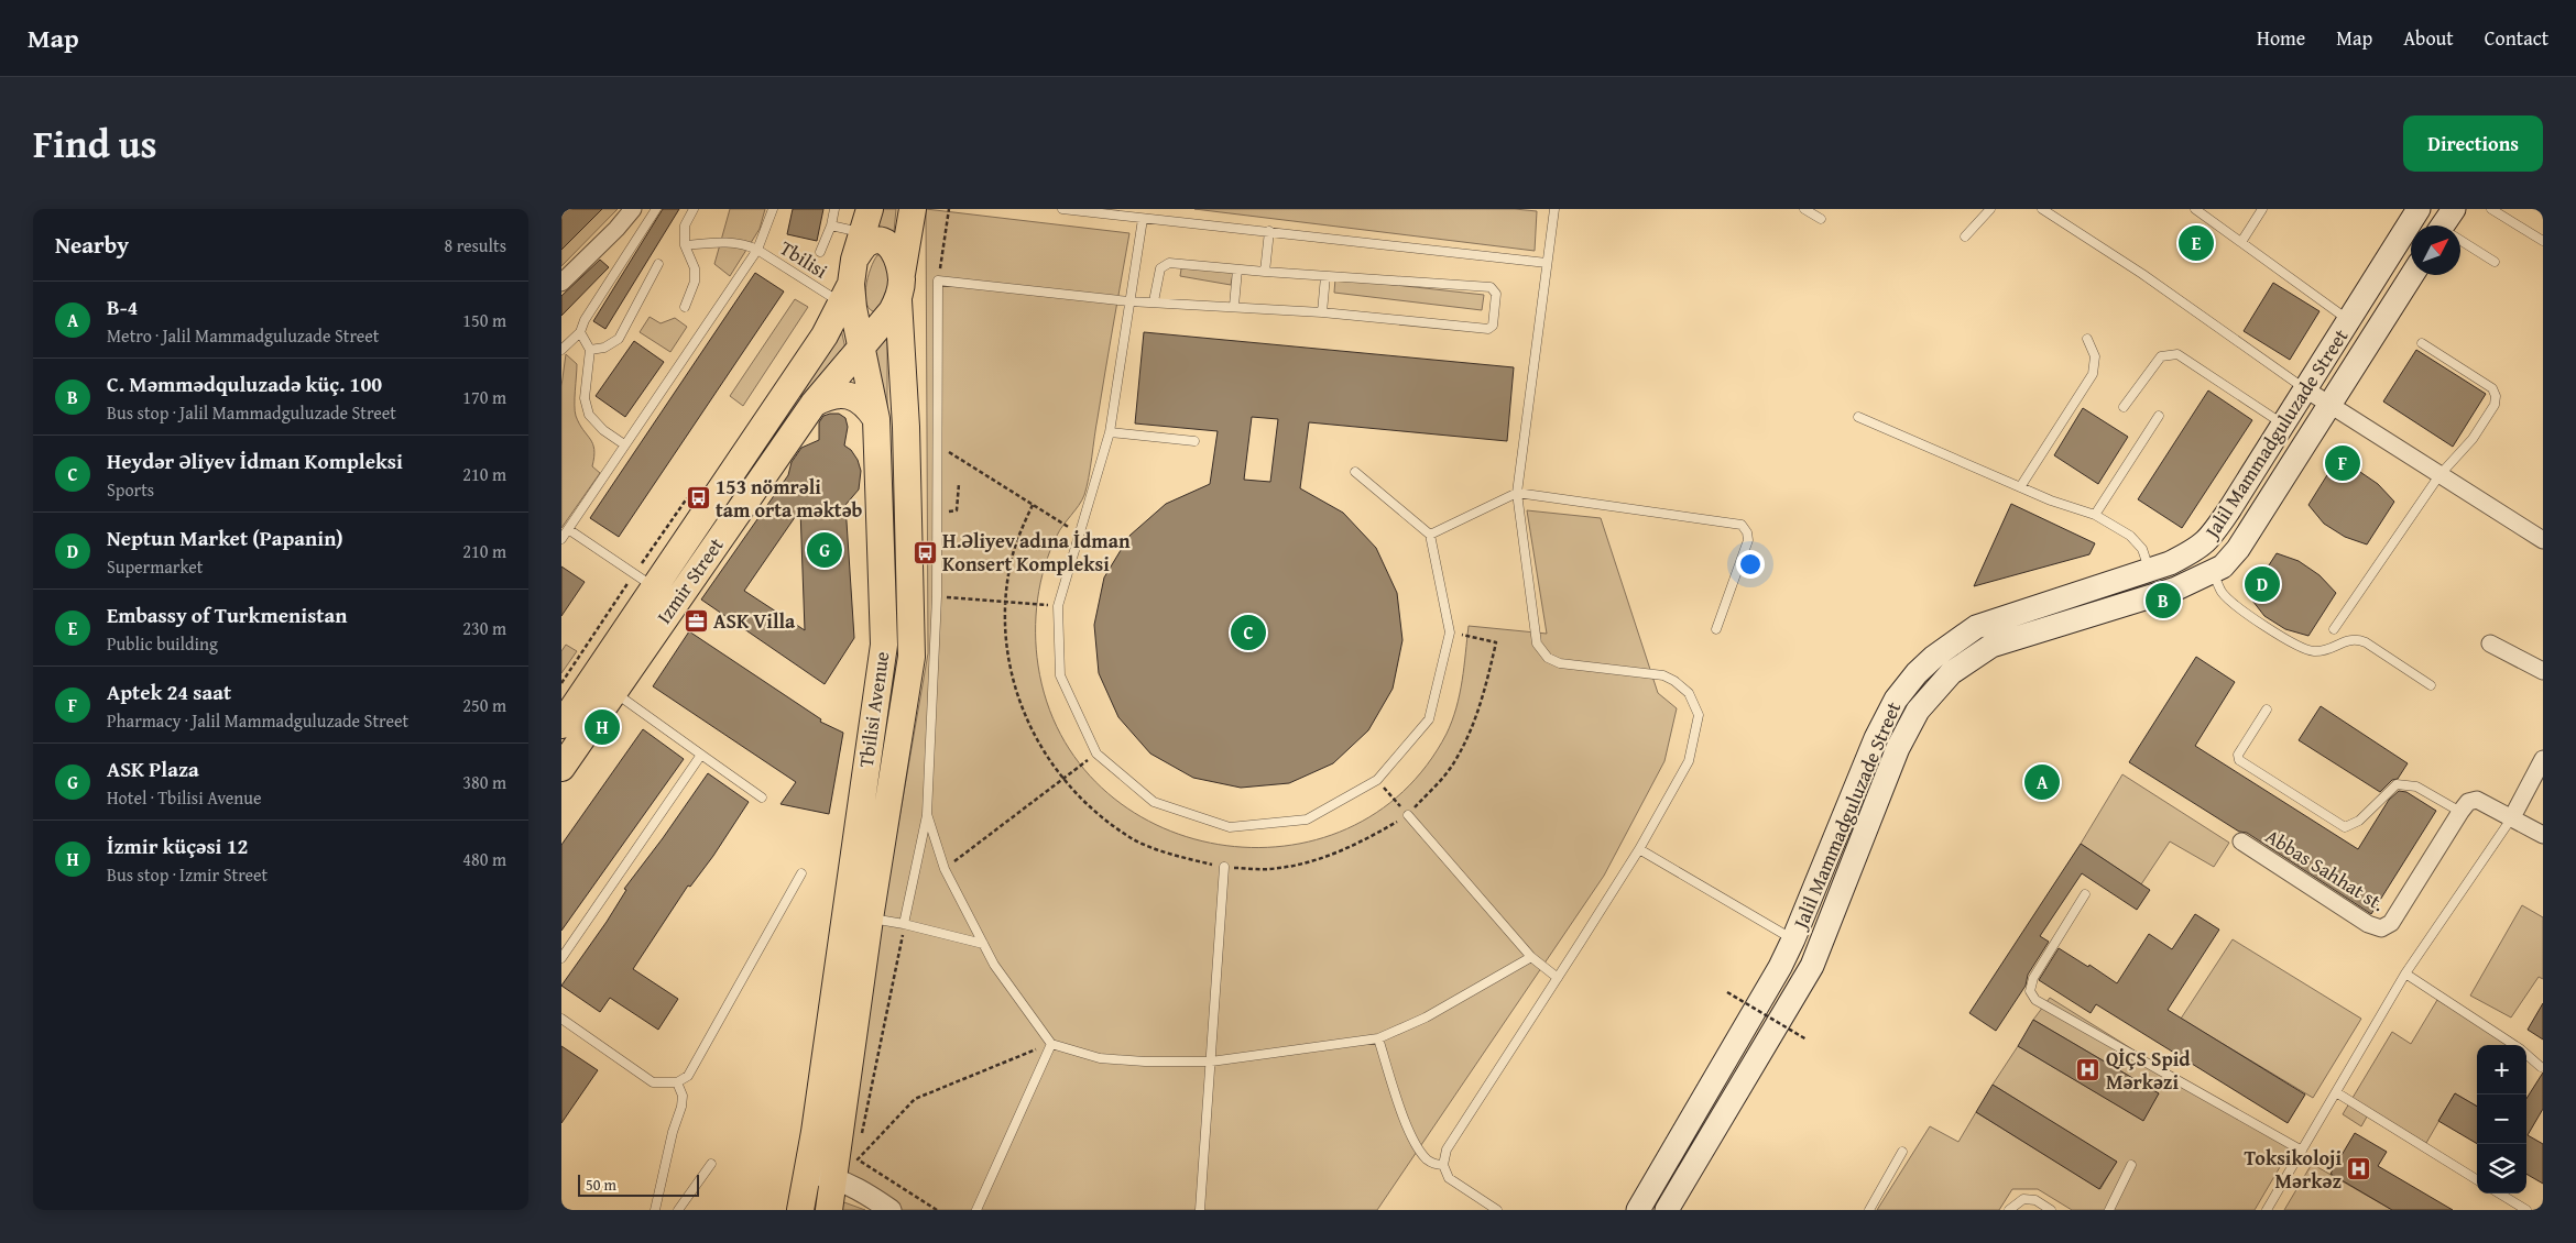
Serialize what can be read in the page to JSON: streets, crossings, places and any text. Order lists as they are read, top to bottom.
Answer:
{
  "streets": {
    "main road": ["Jalil Mammadguluzade Street", "Izmir Street", "Tbilisi Avenue"],
    "street": ["Abbas Sahhat st."],
    "lane": ["Tbilisi"]
  },
  "crossings": [
    ["Tbilisi", "Izmir Street"],
    ["Tbilisi", "Tbilisi Avenue"],
    ["Izmir Street", "Tbilisi Avenue"]
  ],
  "places": {
    "bus stop": ["153 nömrəli tam orta məktəb", "H.Əliyev adına İdman Konsert Kompleksi"],
    "office": ["ASK Villa"],
    "hospital": ["QİÇS Spid Mərkəzi", "Toksikoloji Mərkəz"]
  },
  "scale_bar": "50 m",
  "north": "top right",
  "page": {
    "header": "Map",
    "nav": [
      "Home",
      "Map",
      "About",
      "Contact"
    ],
    "title": "Find us",
    "buttons": "Directions",
    "heading": ["Nearby", "8 results"],
    "pins": [
      "E",
      "F",
      "G",
      "D",
      "B",
      "C",
      "H",
      "A"
    ],
    "list": [
      {
        "mark": "A",
        "name": "B-4",
        "note": "Metro · Jalil Mammadguluzade Street",
        "value": "150 m"
      },
      {
        "mark": "B",
        "name": "C. Məmmədquluzadə küç. 100",
        "note": "Bus stop · Jalil Mammadguluzade Street",
        "value": "170 m"
      },
      {
        "mark": "C",
        "name": "Heydər Əliyev İdman Kompleksi",
        "note": "Sports",
        "value": "210 m"
      },
      {
        "mark": "D",
        "name": "Neptun Market (Papanin)",
        "note": "Supermarket",
        "value": "210 m"
      },
      {
        "mark": "E",
        "name": "Embassy of Turkmenistan",
        "note": "Public building",
        "value": "230 m"
      },
      {
        "mark": "F",
        "name": "Aptek 24 saat",
        "note": "Pharmacy · Jalil Mammadguluzade Street",
        "value": "250 m"
      },
      {
        "mark": "G",
        "name": "ASK Plaza",
        "note": "Hotel · Tbilisi Avenue",
        "value": "380 m"
      },
      {
        "mark": "H",
        "name": "İzmir küçəsi 12",
        "note": "Bus stop · Izmir Street",
        "value": "480 m"
      }
    ],
    "map_buttons": ["+", "−"],
    "scale": "50 m"
  }
}
